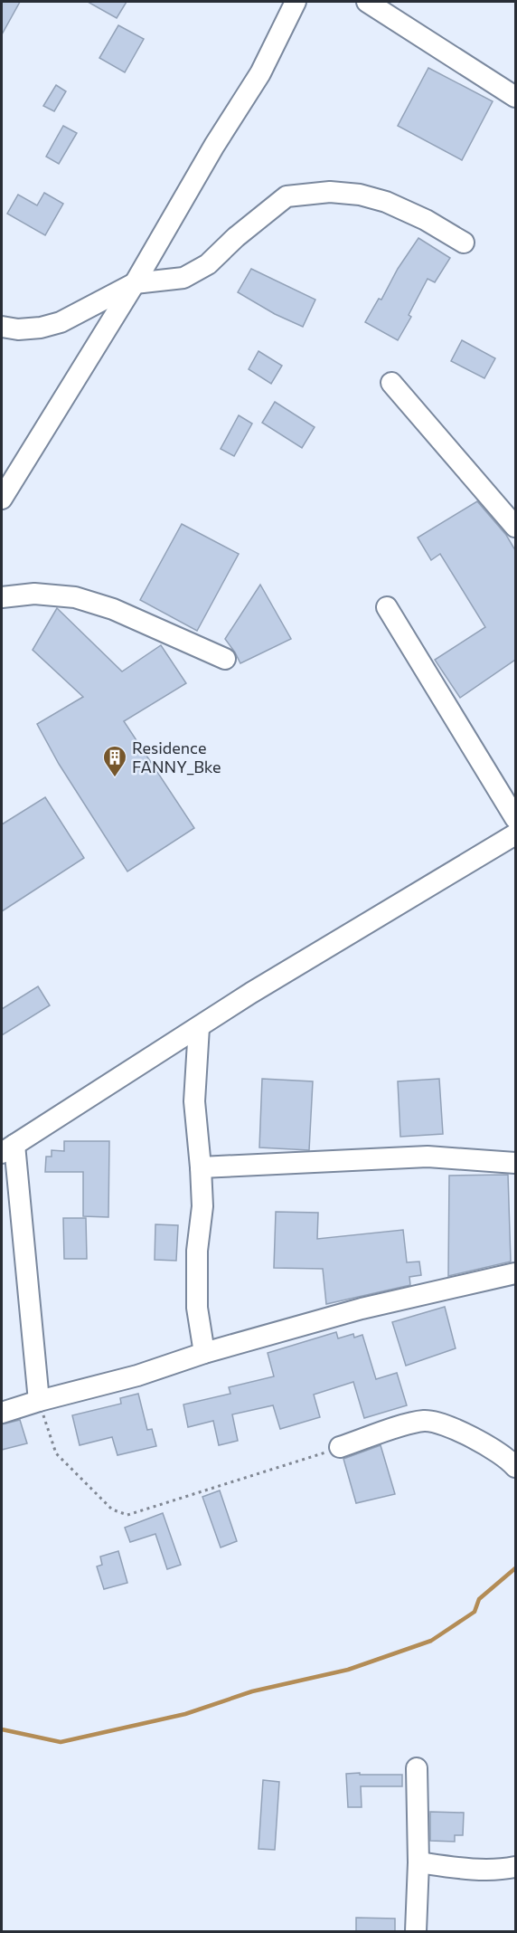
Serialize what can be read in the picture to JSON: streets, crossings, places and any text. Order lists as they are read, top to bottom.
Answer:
{
  "places": {
    "building": ["Residence FANNY_Bke"]
  }
}
